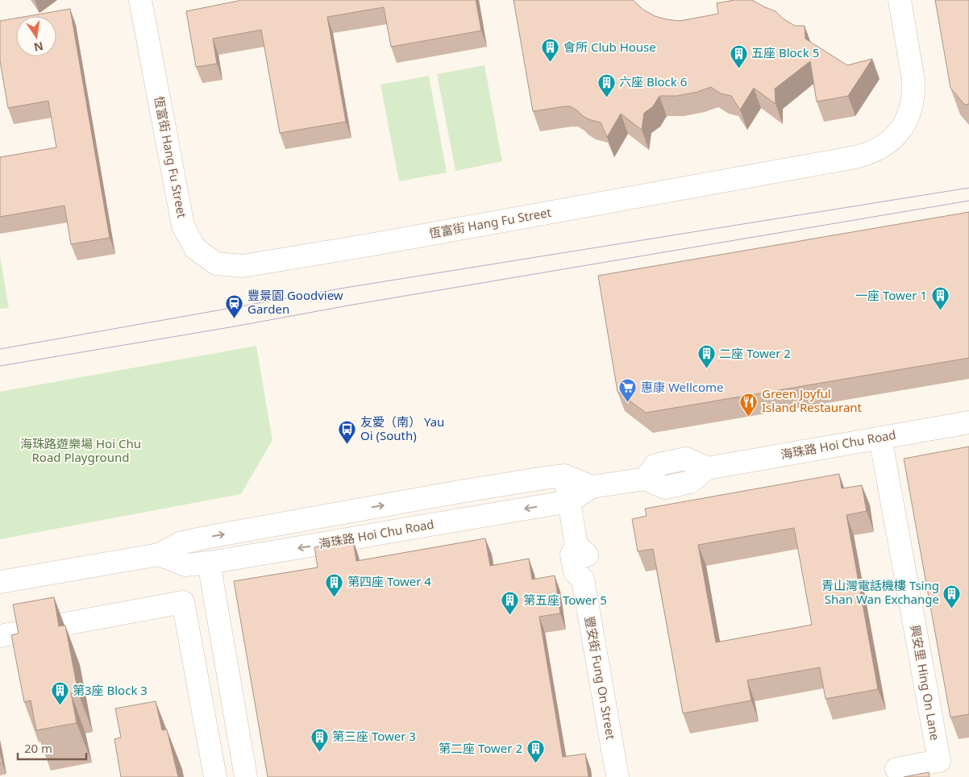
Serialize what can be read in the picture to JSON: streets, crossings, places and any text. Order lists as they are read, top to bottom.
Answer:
{
  "streets": {
    "street": [
      "恆富街 Hang Fu Street",
      "海珠路 Hoi Chu Road",
      "豐安街 Fung On Street",
      "興安里 Hing On Lane"
    ]
  },
  "crossings": [
    ["海珠路 Hoi Chu Road", "豐安街 Fung On Street"],
    ["海珠路 Hoi Chu Road", "興安里 Hing On Lane"]
  ],
  "parks": ["海珠路遊樂場 Hoi Chu Road Playground"],
  "places": {
    "building": [
      "會所 Club House",
      "五座 Block 5",
      "六座 Block 6",
      "一座 Tower 1",
      "二座 Tower 2",
      "第四座 Tower 4",
      "青山灣電話機樓 Tsing Shan Wan Exchange",
      "第五座 Tower 5",
      "第3座 Block 3",
      "第三座 Tower 3",
      "第二座 Tower 2"
    ],
    "station": ["豐景園 Goodview Garden"],
    "supermarket": ["惠康 Wellcome"],
    "restaurant": ["Green Joyful Island Restaurant"],
    "bus stop": ["友愛（南） Yau Oi (South)"]
  },
  "scale_bar": "20 m",
  "north": "bottom"
}
